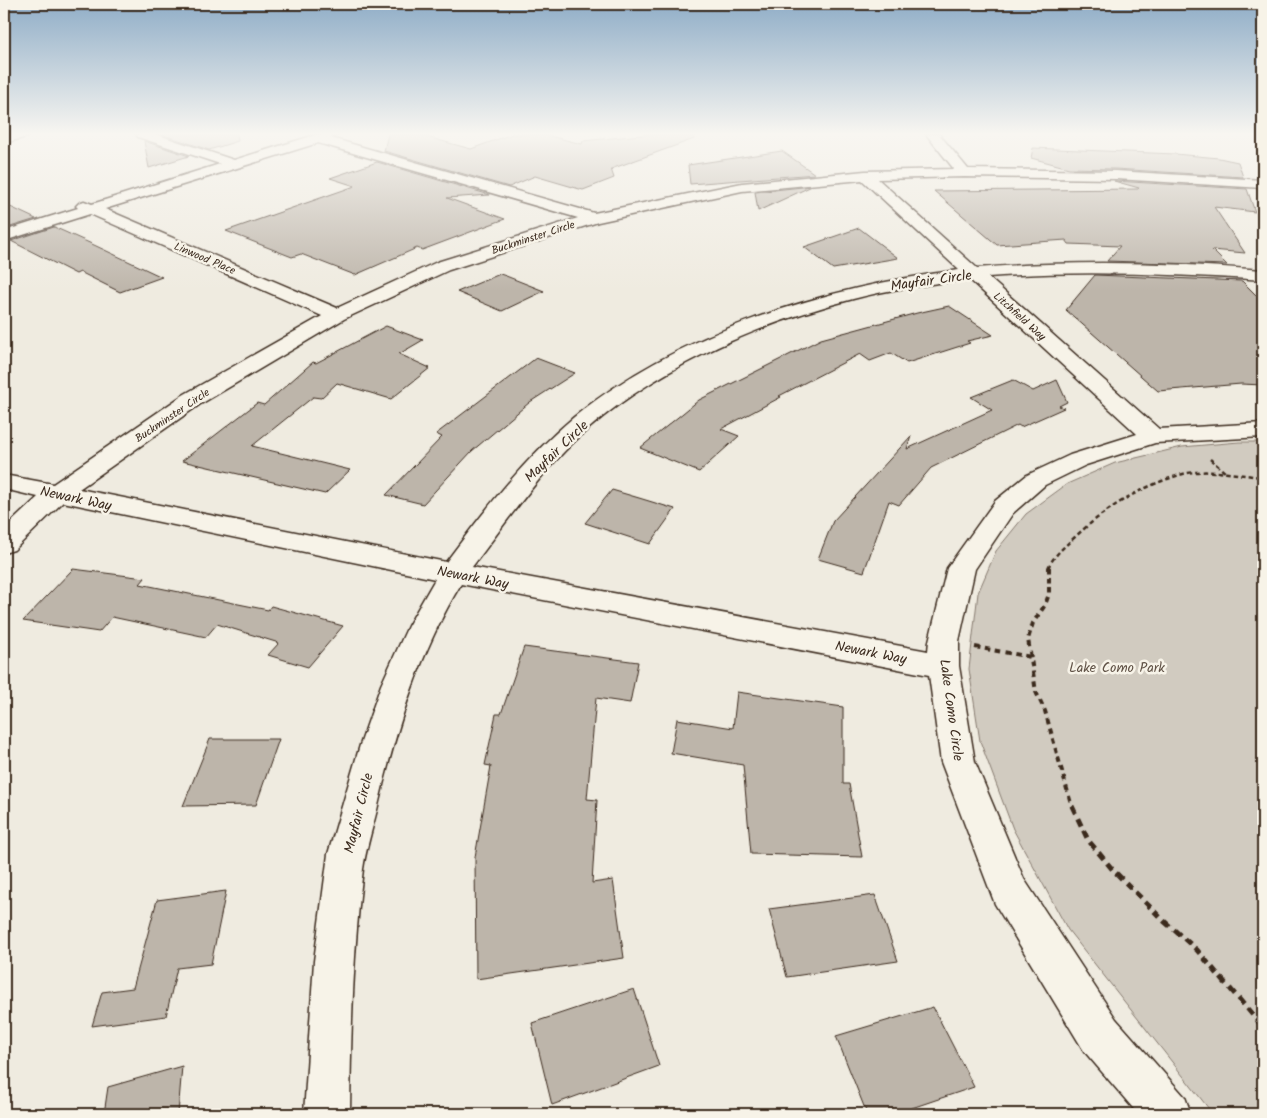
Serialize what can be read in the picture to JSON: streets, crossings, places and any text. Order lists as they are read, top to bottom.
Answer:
{
  "streets": {
    "street": [
      "Buckminster Circle",
      "Linwood Place",
      "Mayfair Circle",
      "Litchfield Way",
      "Newark Way",
      "Lake Como Circle"
    ]
  },
  "crossings": [
    ["Buckminster Circle", "Linwood Place"],
    ["Buckminster Circle", "Newark Way"],
    ["Mayfair Circle", "Litchfield Way"],
    ["Mayfair Circle", "Newark Way"],
    ["Litchfield Way", "Lake Como Circle"],
    ["Newark Way", "Lake Como Circle"]
  ],
  "parks": ["Lake Como Park"]
}
